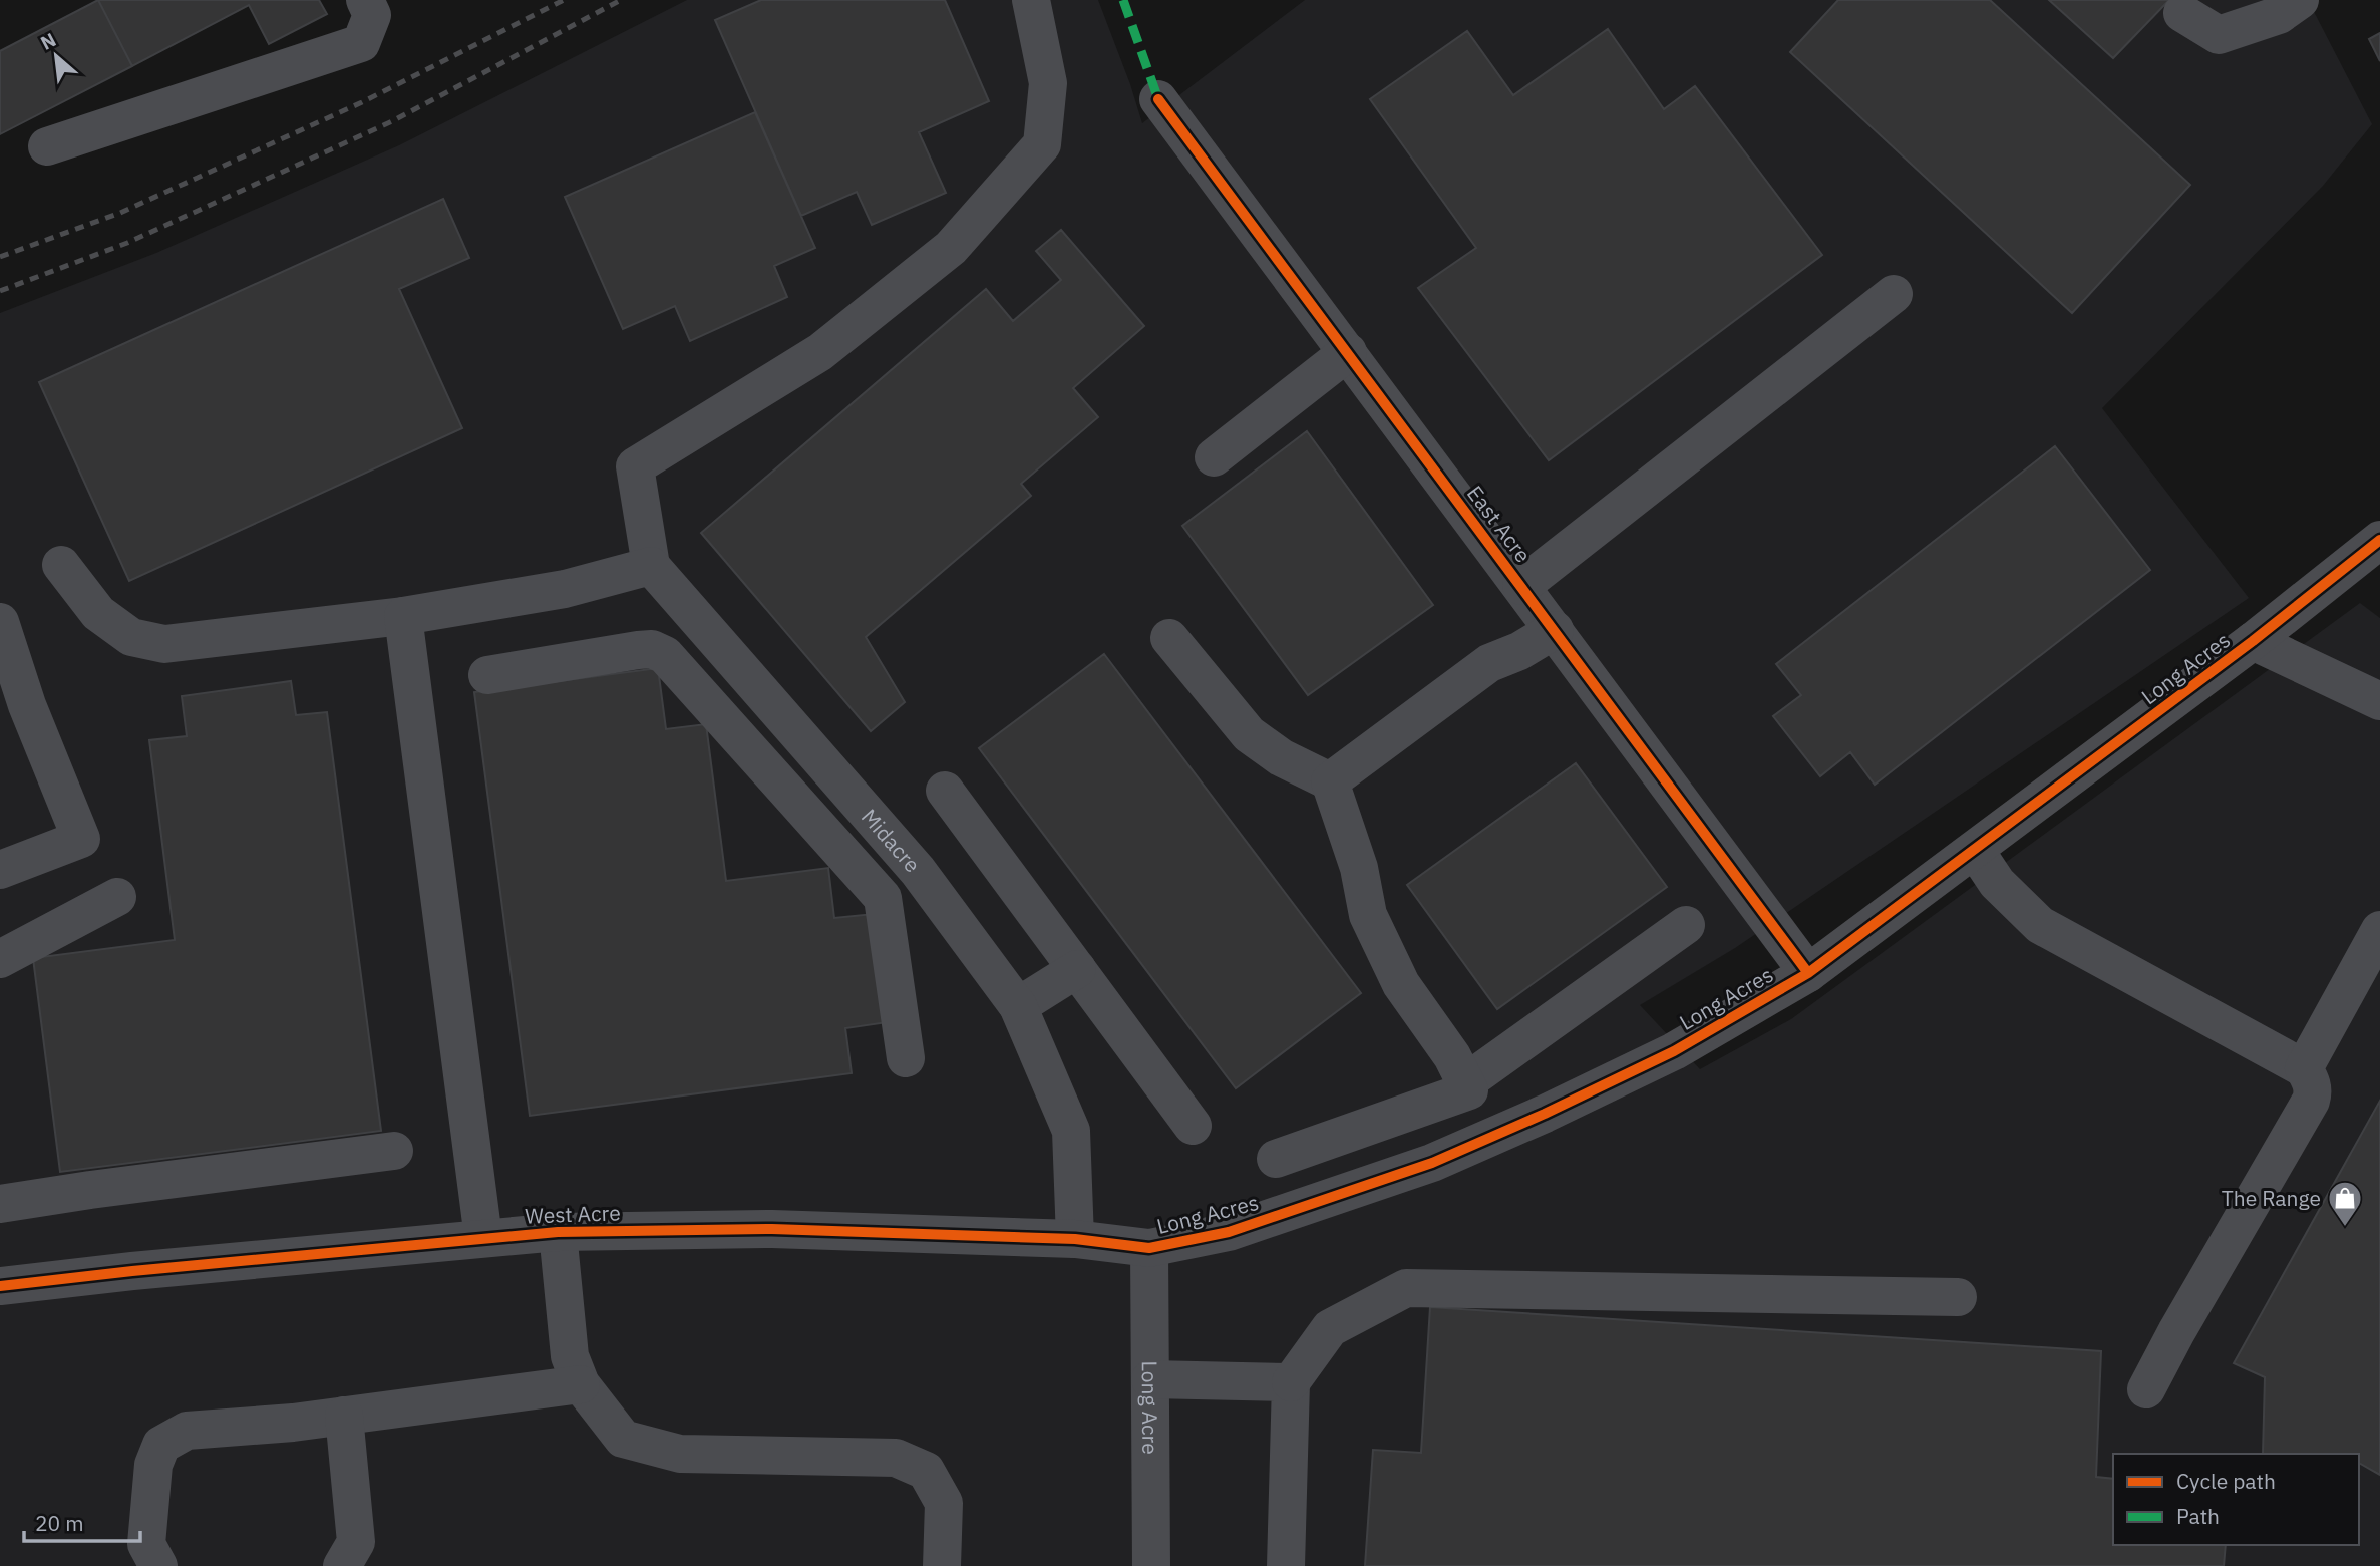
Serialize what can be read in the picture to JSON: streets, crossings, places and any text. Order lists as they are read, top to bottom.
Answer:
{
  "streets": {
    "street": [
      "East Acre",
      "Long Acres",
      "Midacre",
      "West Acre",
      "Long Acre"
    ]
  },
  "crossings": [
    ["East Acre", "Long Acres"],
    ["Long Acres", "West Acre"],
    ["Long Acres", "Long Acre"],
    ["Midacre", "West Acre"],
    ["West Acre", "Long Acre"]
  ],
  "places": {
    "shop": ["The Range"]
  },
  "legend": ["Cycle path", "Path"],
  "scale_bar": "20 m",
  "north": "top left"
}
